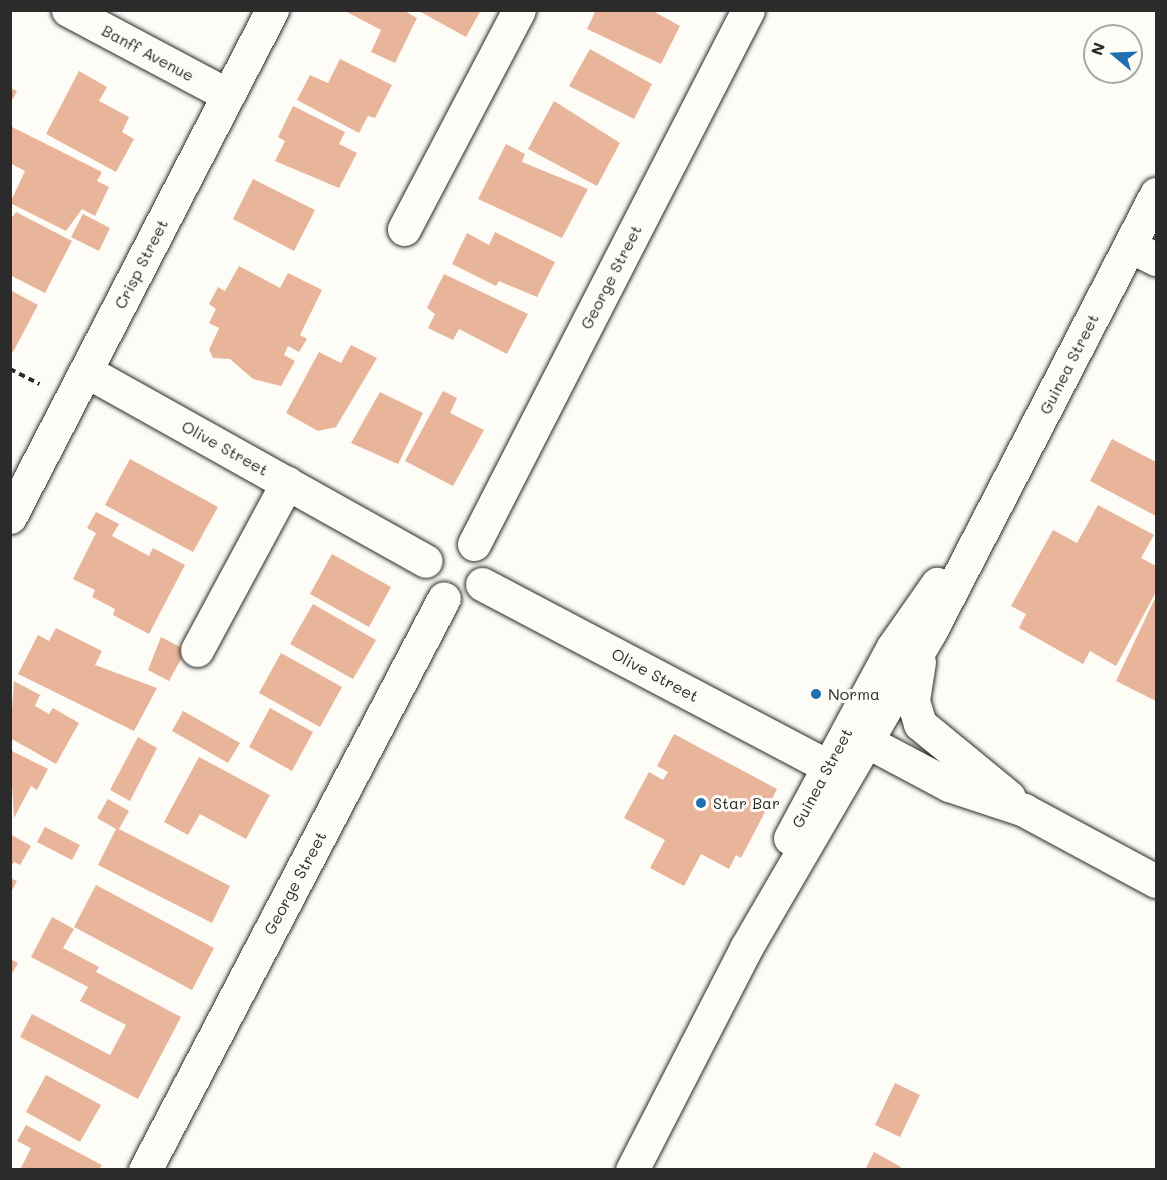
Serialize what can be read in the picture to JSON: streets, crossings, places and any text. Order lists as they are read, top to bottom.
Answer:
{
  "streets": {
    "street": [
      "Banff Avenue",
      "Crisp Street",
      "George Street",
      "Guinea Street",
      "Olive Street"
    ]
  },
  "crossings": [
    ["Banff Avenue", "Crisp Street"],
    ["Crisp Street", "Olive Street"],
    ["George Street", "Olive Street"],
    ["Guinea Street", "Olive Street"]
  ],
  "places": ["Norma", "Star Bar"],
  "north": "left"
}
